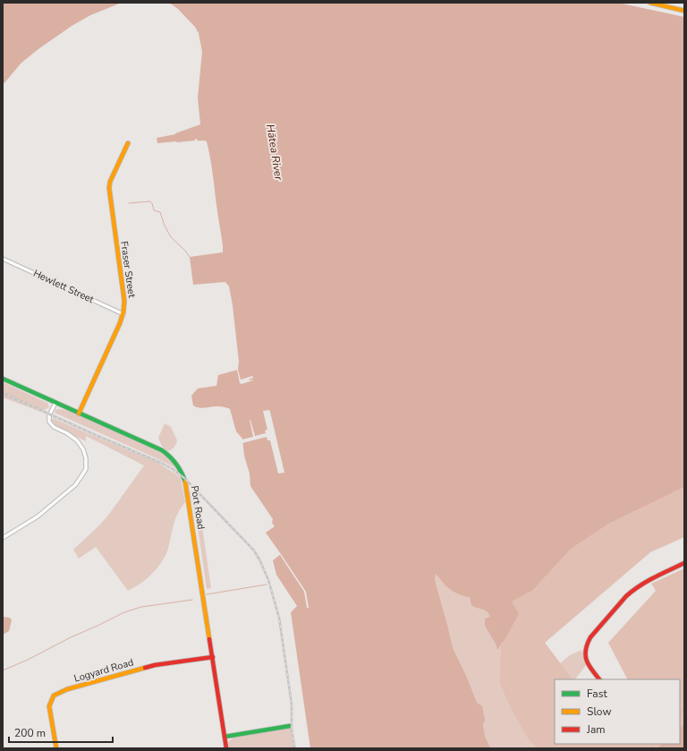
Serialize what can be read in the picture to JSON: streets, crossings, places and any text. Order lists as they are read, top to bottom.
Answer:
{
  "streets": {
    "street": [
      "Fraser Street",
      "Hewlett Street",
      "Port Road",
      "Logyard Road"
    ]
  },
  "crossings": [
    ["Fraser Street", "Hewlett Street"],
    ["Fraser Street", "Port Road"],
    ["Port Road", "Logyard Road"]
  ],
  "water": ["Hātea River"],
  "legend": ["Fast", "Slow", "Jam"],
  "scale_bar": "200 m"
}
